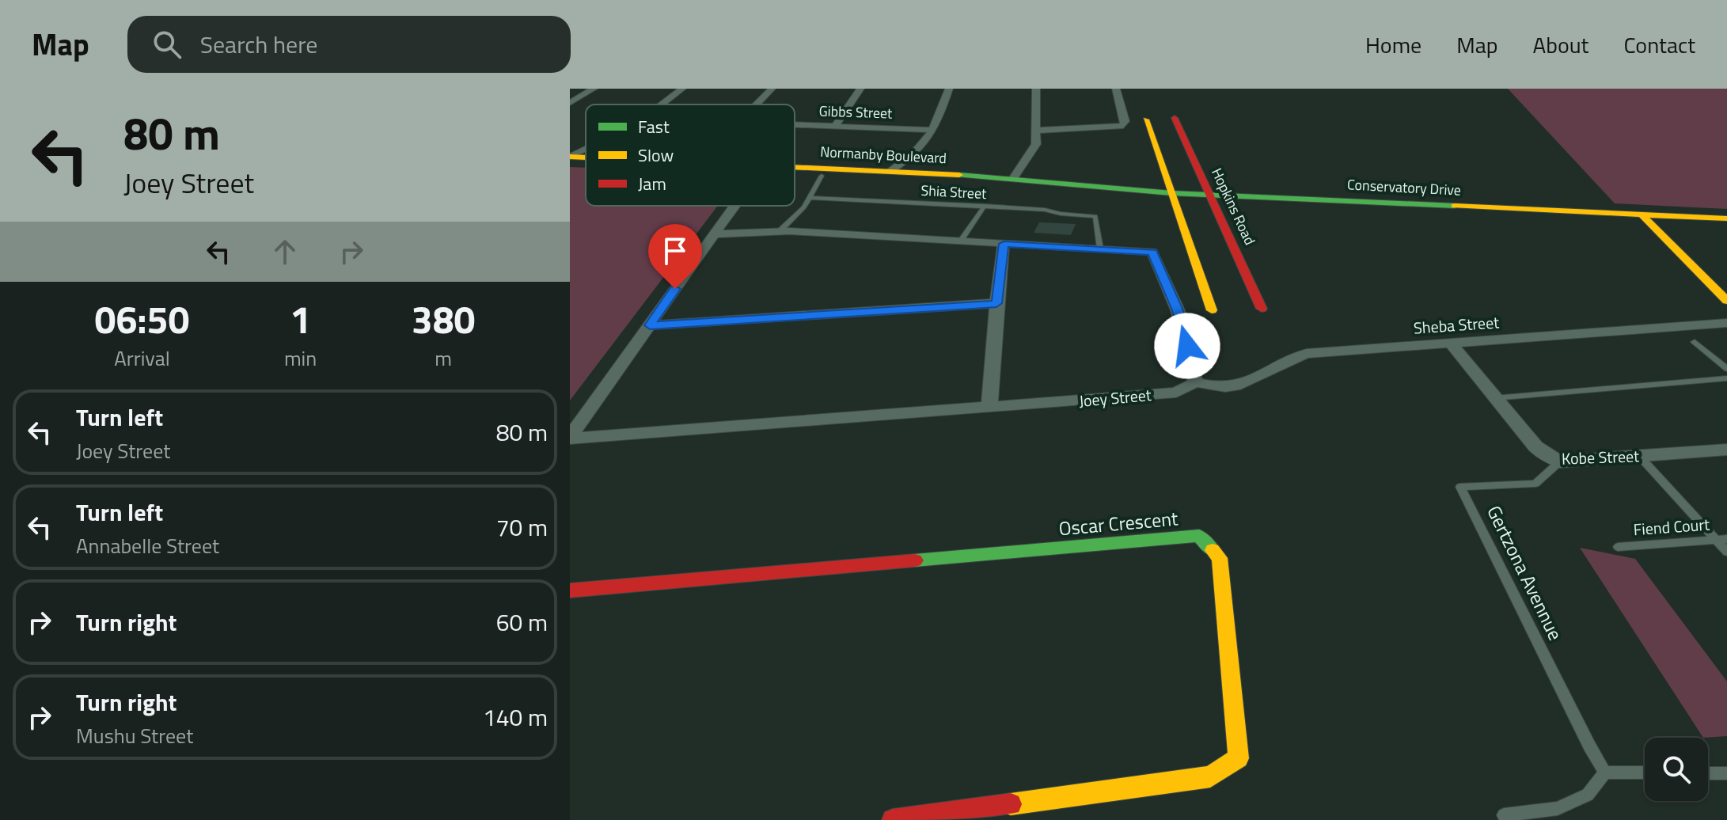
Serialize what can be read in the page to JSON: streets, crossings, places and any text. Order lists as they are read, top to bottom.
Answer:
{
  "streets": {
    "street": [
      "Gibbs Street",
      "Normanby Boulevard",
      "Conservatory Drive",
      "Hopkins Road",
      "Sheba Street",
      "Joey Street",
      "Kobe Street",
      "Oscar Crescent"
    ],
    "lane": ["Shia Street", "Fiend Court", "Gertzona Avennue"]
  },
  "crossings": [
    ["Normanby Boulevard", "Conservatory Drive"],
    ["Conservatory Drive", "Hopkins Road"],
    ["Sheba Street", "Joey Street"],
    ["Sheba Street", "Kobe Street"],
    ["Kobe Street", "Gertzona Avennue"]
  ],
  "legend": ["Fast", "Slow", "Jam"],
  "page": {
    "header": "Map",
    "search": "Search here",
    "nav": [
      "Home",
      "Map",
      "About",
      "Contact"
    ],
    "turn": ["80 m", "Joey Street"],
    "eta": [
      "06:50",
      "Arrival",
      "1",
      "min",
      "380",
      "m"
    ],
    "list": [
      {
        "name": "Turn left",
        "note": "Joey Street",
        "value": "80 m"
      },
      {
        "name": "Turn left",
        "note": "Annabelle Street",
        "value": "70 m"
      },
      {
        "name": "Turn right",
        "value": "60 m"
      },
      {
        "name": "Turn right",
        "note": "Mushu Street",
        "value": "140 m"
      }
    ]
  }
}
